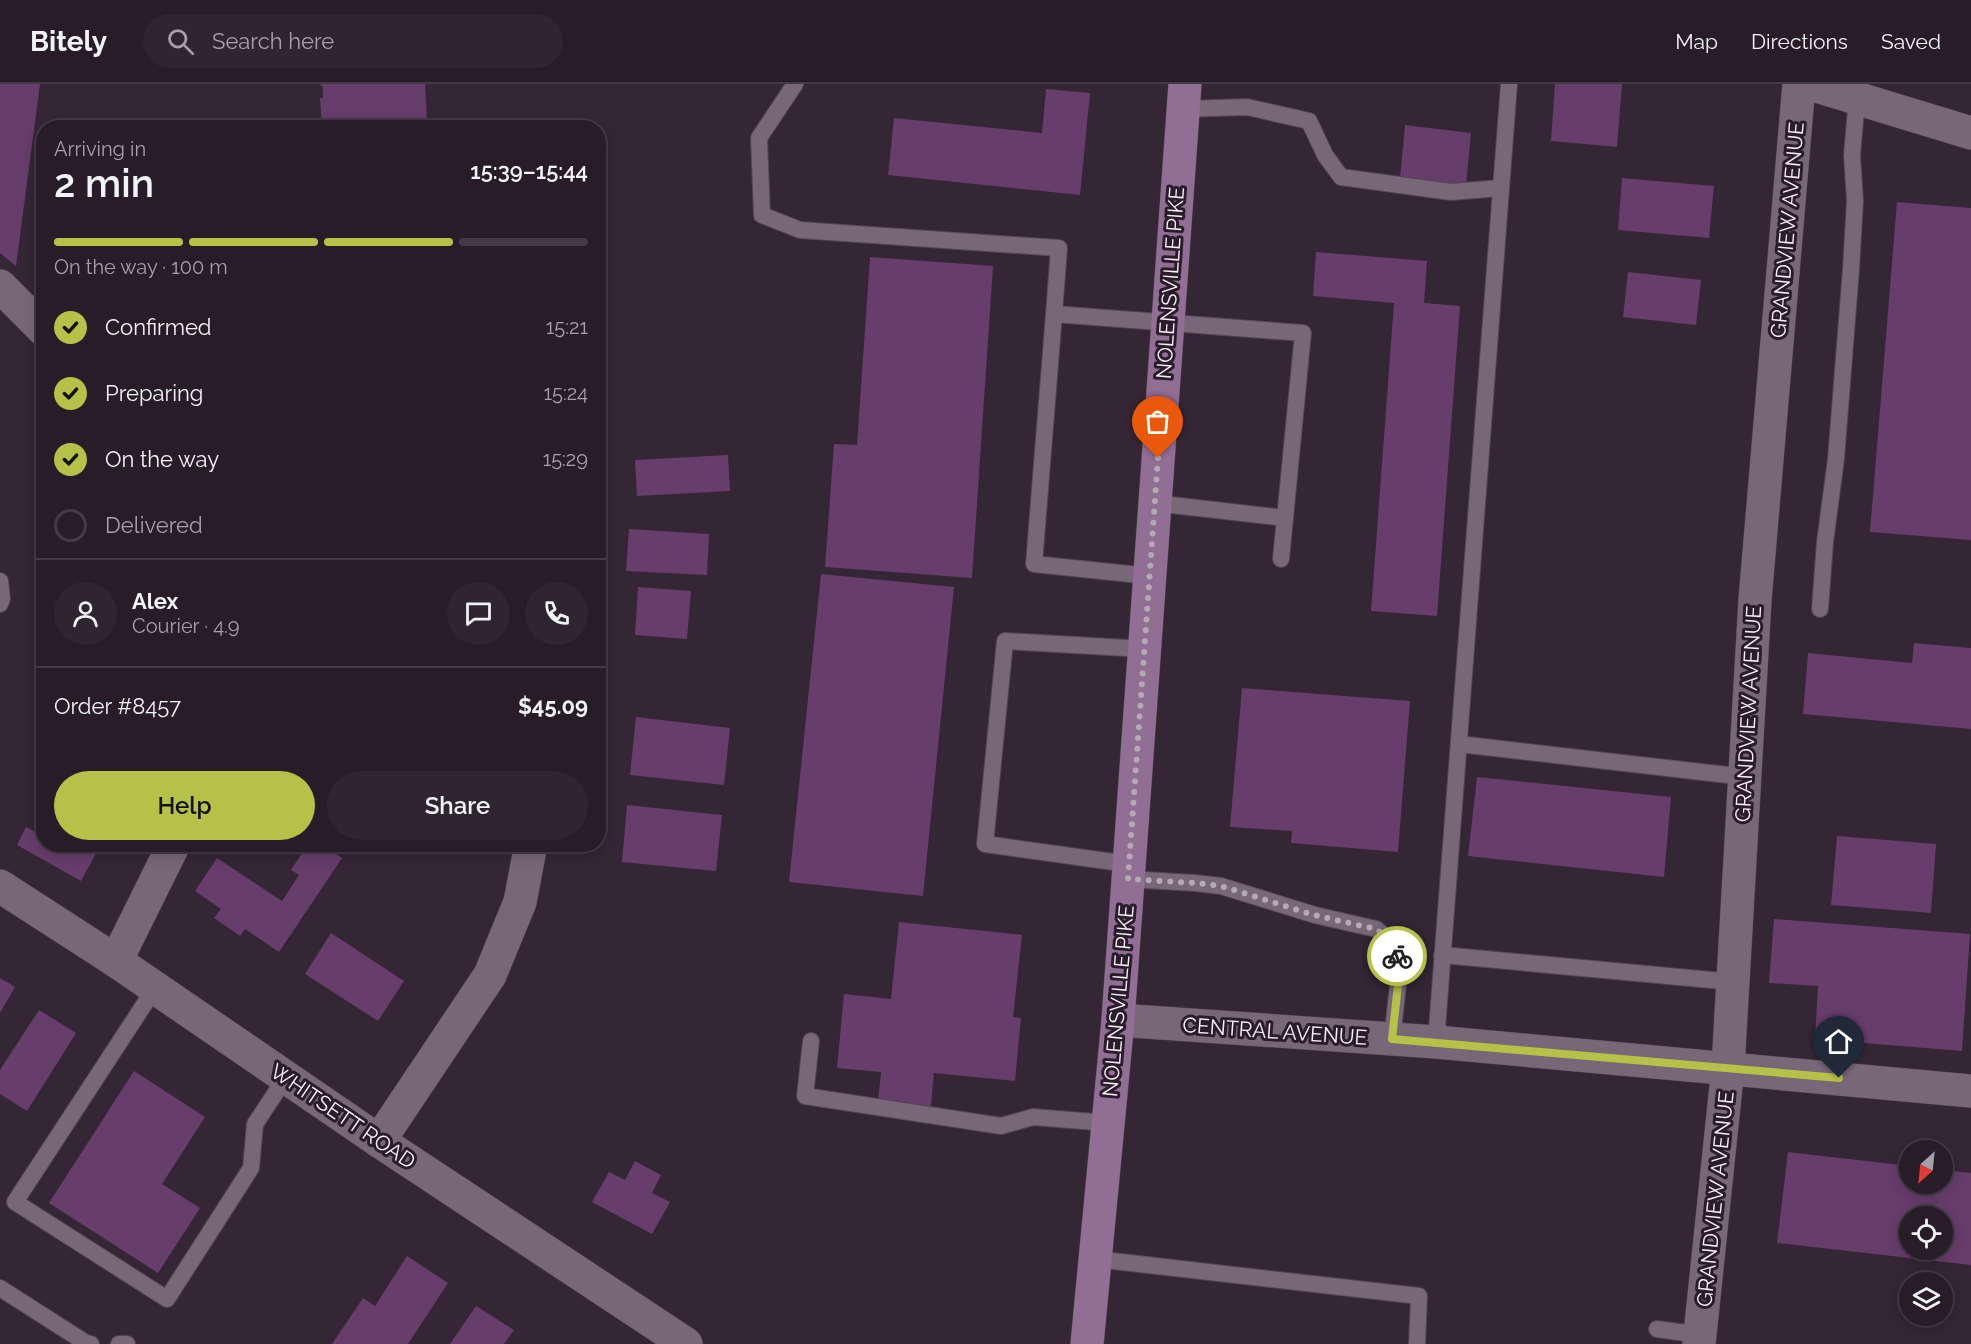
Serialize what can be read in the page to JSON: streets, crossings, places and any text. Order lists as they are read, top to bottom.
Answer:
{
  "streets": {
    "main road": ["NOLENSVILLE PIKE"],
    "street": ["GRANDVIEW AVENUE", "CENTRAL AVENUE", "WHITSETT ROAD"]
  },
  "crossings": [
    ["GRANDVIEW AVENUE", "CENTRAL AVENUE"],
    ["NOLENSVILLE PIKE", "CENTRAL AVENUE"]
  ],
  "north": "bottom left",
  "page": {
    "header": "Bitely",
    "search": "Search here",
    "nav": ["Map", "Directions", "Saved"],
    "heading": ["2 min", "Arriving in", "15:39–15:44"],
    "panel": [
      "Alex",
      "Courier · 4.9",
      "Order #8457",
      "$45.09"
    ],
    "bar": "On the way · 100 m",
    "list": [
      ["Confirmed", "15:21"],
      ["Preparing", "15:24"],
      ["On the way", "15:29"],
      "Delivered"
    ],
    "buttons": ["Help", "Share"]
  }
}
